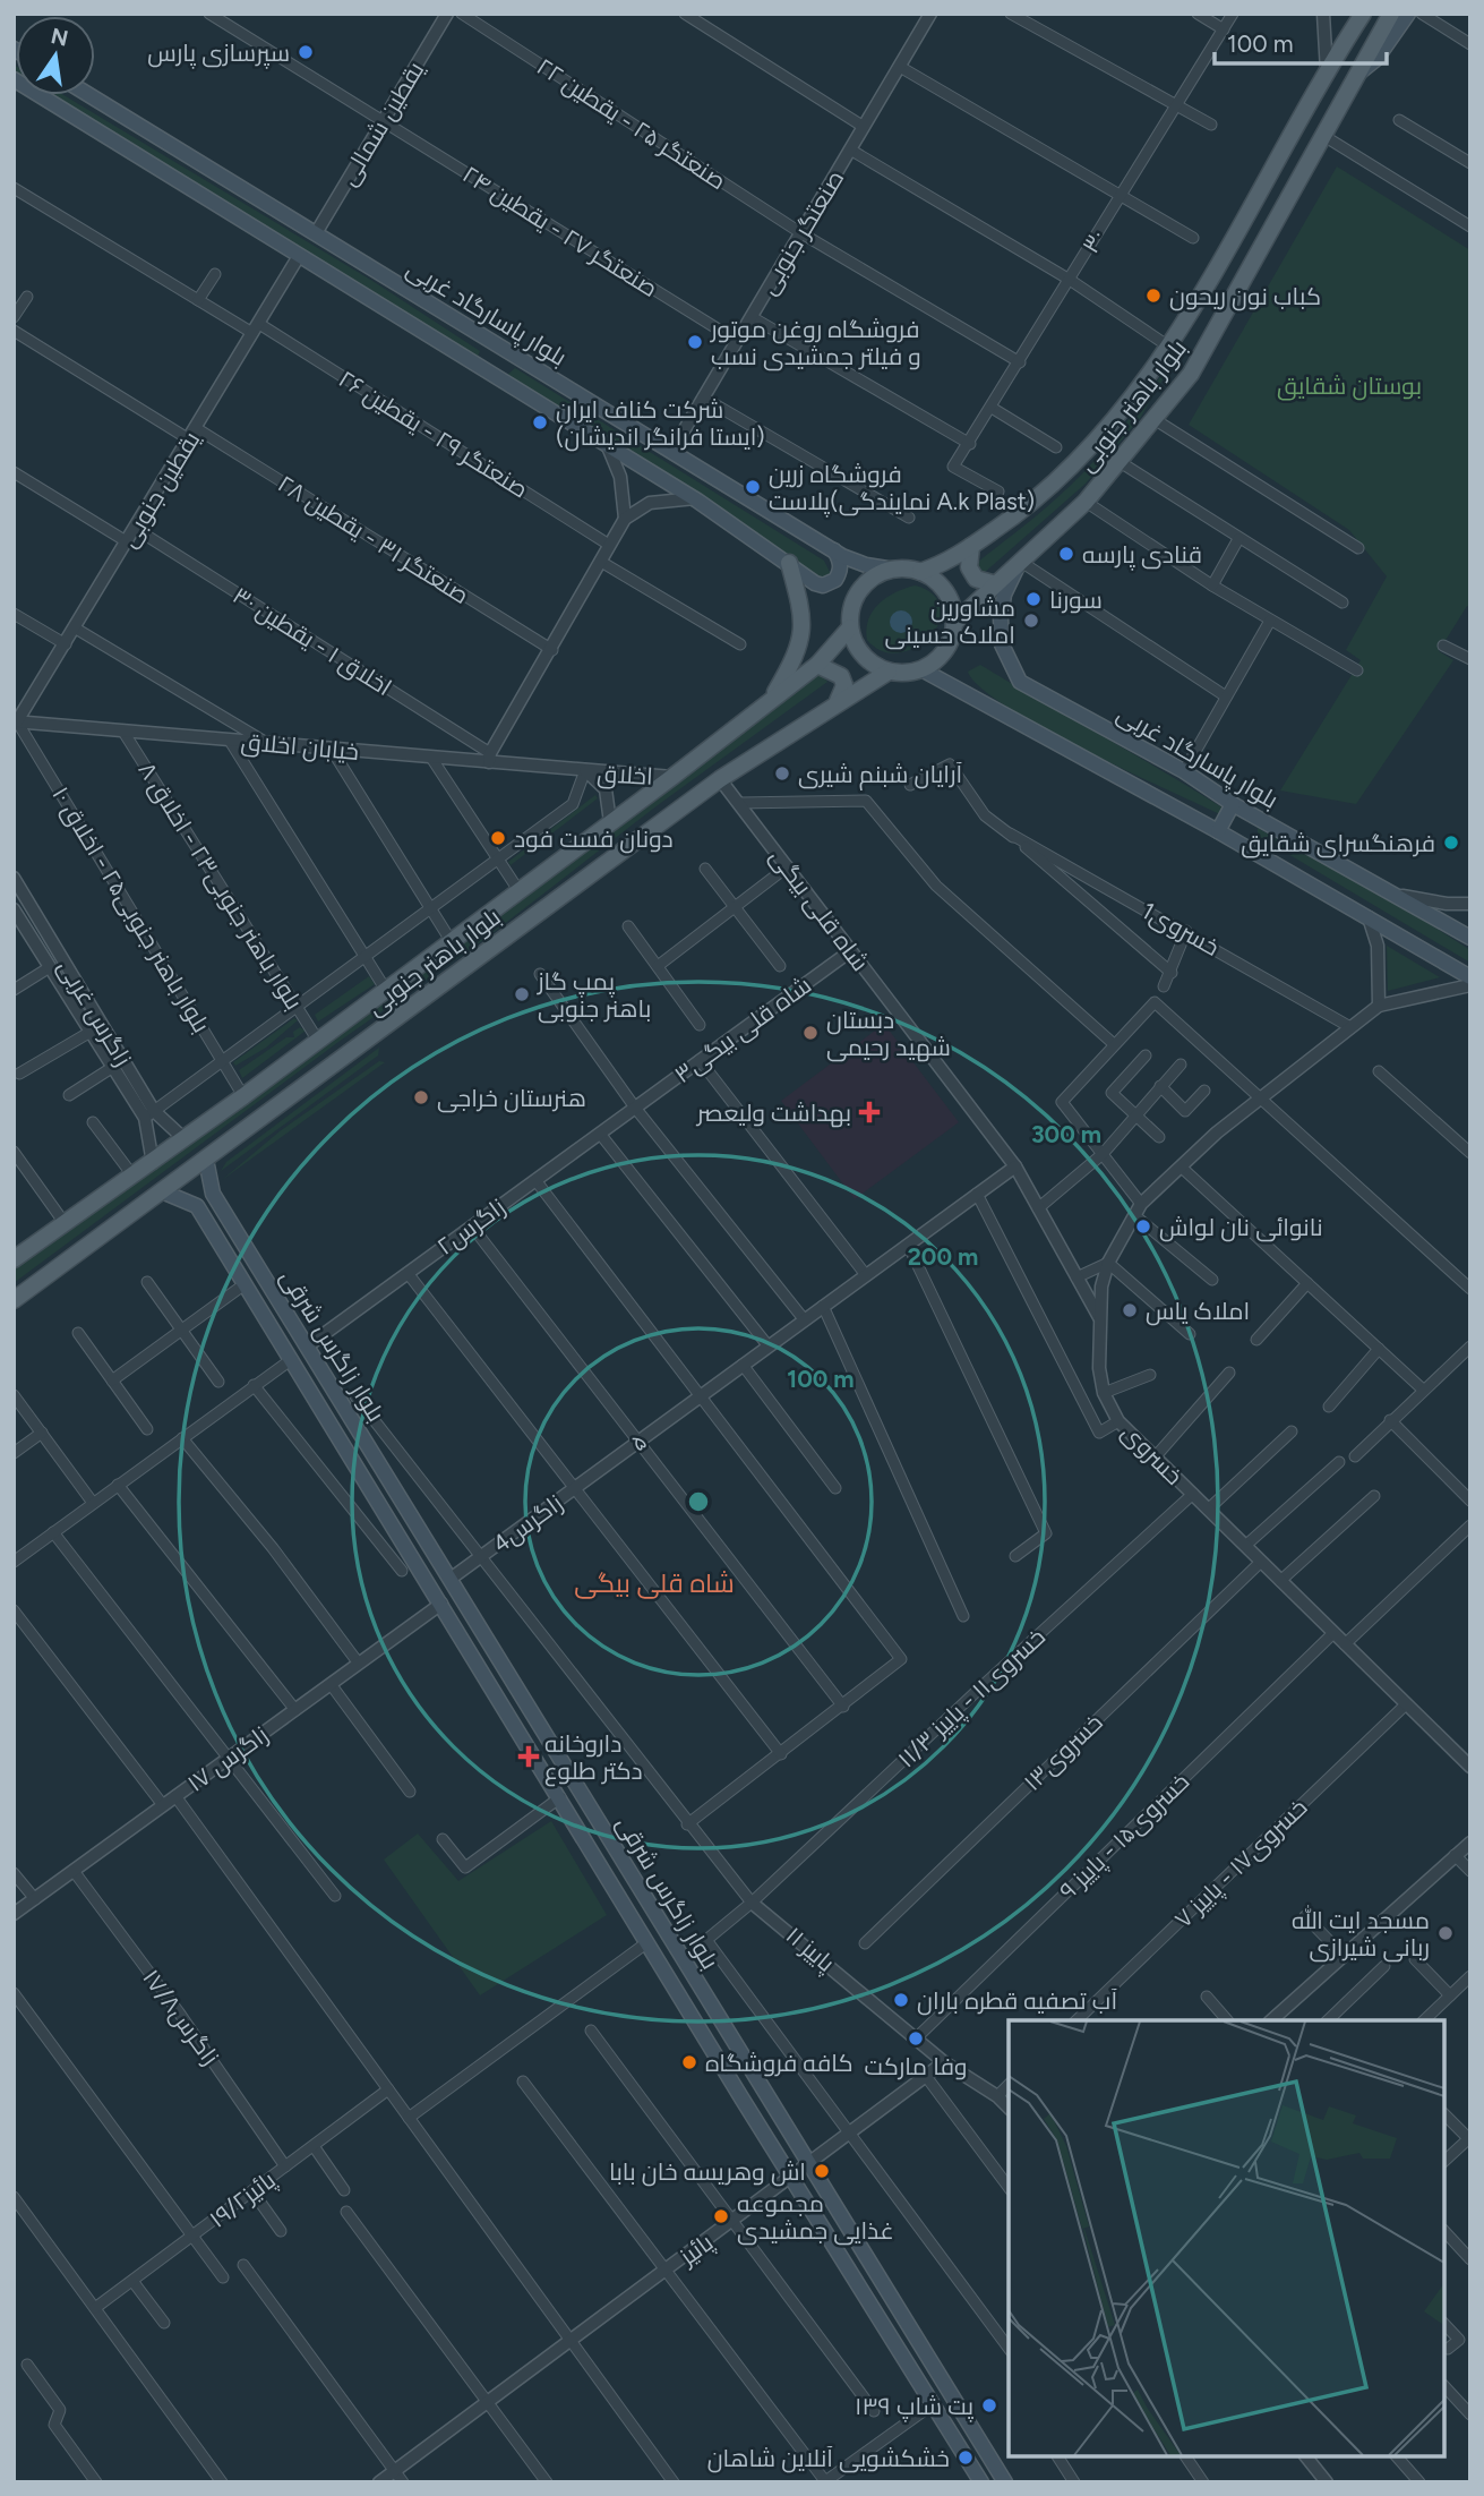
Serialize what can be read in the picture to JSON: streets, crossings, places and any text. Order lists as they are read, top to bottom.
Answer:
{
  "streets": {
    "main road": ["بلوار پاسارگاد غربی", "بلوار باهنر جنوبی", "بلوار زاگرس شرقی"],
    "street": [
      "یقطین شمالی",
      "صنعتگر ۲۵ - یقطین ۲۲",
      "صنعتگر ۲۷ - یقطین ۲۴",
      "صنعتگر جنوبی",
      "۳۰",
      "صنعتگر ۲۹ - یقطین ۲۶",
      "یقطین جنوبی",
      "صنعتگر ۳۱ - یقطین ۲۸",
      "اخلاق ۱ - یقطین ۳۰",
      "خیابان اخلاق",
      "اخلاق",
      "بلوار باهنر جنوبی۲۳ - اخلاق ۸",
      "بلوار باهنر جنوبی۲۵ - اخلاق ۱۰",
      "شاه قلی بیگی",
      "خسروى1",
      "زاگرس غربی",
      "شاه قلی بیگی۳",
      "زاگرس۲",
      "۵",
      "خسروى",
      "زاگرس4",
      "خسروى۱۱ - پاییز ۱۱/۳",
      "خسروى۱۳",
      "زاگرس ۱۷",
      "خسروى۱۵ - پاییز ۹",
      "خسروى۱۷ - پاییز ۷",
      "پاییز ۱۱",
      "زاگرس۱۷/۸",
      "پائیز۱۹/۲",
      "پائیز"
    ]
  },
  "crossings": [
    ["یقطین شمالی", "صنعتگر ۲۷ - یقطین ۲۴"],
    ["یقطین شمالی", "بلوار پاسارگاد غربی"],
    ["صنعتگر ۲۵ - یقطین ۲۲", "صنعتگر جنوبی"],
    ["صنعتگر ۲۵ - یقطین ۲۲", "۳۰"],
    ["صنعتگر ۲۷ - یقطین ۲۴", "صنعتگر جنوبی"],
    ["صنعتگر جنوبی", "بلوار پاسارگاد غربی"],
    ["بلوار پاسارگاد غربی", "بلوار باهنر جنوبی"],
    ["بلوار پاسارگاد غربی", "یقطین جنوبی"],
    ["بلوار باهنر جنوبی", "اخلاق"],
    ["بلوار باهنر جنوبی", "بلوار باهنر جنوبی۲۳ - اخلاق ۸"],
    ["بلوار باهنر جنوبی", "بلوار باهنر جنوبی۲۵ - اخلاق ۱۰"],
    ["بلوار باهنر جنوبی", "شاه قلی بیگی"],
    ["بلوار باهنر جنوبی", "زاگرس غربی"],
    ["بلوار باهنر جنوبی", "بلوار زاگرس شرقی"],
    ["صنعتگر ۲۹ - یقطین ۲۶", "یقطین جنوبی"],
    ["یقطین جنوبی", "صنعتگر ۳۱ - یقطین ۲۸"],
    ["یقطین جنوبی", "اخلاق ۱ - یقطین ۳۰"],
    ["یقطین جنوبی", "خیابان اخلاق"],
    ["یقطین جنوبی", "بلوار باهنر جنوبی۲۵ - اخلاق ۱۰"],
    ["اخلاق ۱ - یقطین ۳۰", "خیابان اخلاق"],
    ["خیابان اخلاق", "اخلاق"],
    ["خیابان اخلاق", "بلوار باهنر جنوبی۲۳ - اخلاق ۸"],
    ["خیابان اخلاق", "بلوار باهنر جنوبی۲۵ - اخلاق ۱۰"],
    ["شاه قلی بیگی", "شاه قلی بیگی۳"],
    ["شاه قلی بیگی", "۵"],
    ["شاه قلی بیگی", "خسروى"],
    ["خسروى1", "خسروى"],
    ["شاه قلی بیگی۳", "زاگرس۲"],
    ["زاگرس۲", "بلوار زاگرس شرقی"],
    ["بلوار زاگرس شرقی", "زاگرس4"],
    ["بلوار زاگرس شرقی", "زاگرس ۱۷"],
    ["بلوار زاگرس شرقی", "پائیز"],
    ["۵", "زاگرس4"],
    ["خسروى", "خسروى۱۱ - پاییز ۱۱/۳"],
    ["خسروى", "خسروى۱۳"],
    ["خسروى", "خسروى۱۵ - پاییز ۹"],
    ["خسروى", "خسروى۱۷ - پاییز ۷"],
    ["زاگرس4", "پاییز ۱۱"],
    ["خسروى۱۱ - پاییز ۱۱/۳", "پاییز ۱۱"],
    ["خسروى۱۱ - پاییز ۱۱/۳", "پائیز"],
    ["زاگرس ۱۷", "زاگرس۱۷/۸"],
    ["خسروى۱۵ - پاییز ۹", "پاییز ۱۱"],
    ["پاییز ۱۱", "پائیز"],
    ["زاگرس۱۷/۸", "پائیز۱۹/۲"]
  ],
  "districts": ["شاه قلی بیگی"],
  "parks": ["بوستان شقایق"],
  "places": {
    "other": [
      "سپرسازی پارس",
      "کباب نون ریحون",
      "فروشگاه روغن موتور و فیلتر جمشیدی نسب",
      "شرکت کناف ایران (ایستا فرانگر اندیشان)",
      "فروشگاه زرین پلاست(نمایندگی A.k Plast)",
      "قنادی پارسه",
      "سورنا",
      "مشاورین املاک حسینی",
      "آرایان شبنم شیری",
      "دونان فست فود",
      "فرهنگسرای شقایق",
      "پمپ گاز باهنر جنوبی",
      "دبستان شهید رحیمی",
      "هنرستان خراجی",
      "نانوائی نان لواش",
      "املاک یاس",
      "مسجد ایت الله ربانی شیرازی",
      "آب تصفیه قطره باران",
      "وفا مارکت",
      "کافه فروشگاه",
      "اش وهريسه خان بابا",
      "مجموعه غذایی جمشیدی",
      "پت شاپ ۱۳۹",
      "خشکشویی آنلاین شاهان"
    ],
    "health": ["بهداشت ولیعصر", "داروخانه دکتر طلوع"]
  },
  "scale_bar": "100 m",
  "north": "top",
  "rings": ["300 m", "200 m", "100 m"]
}
